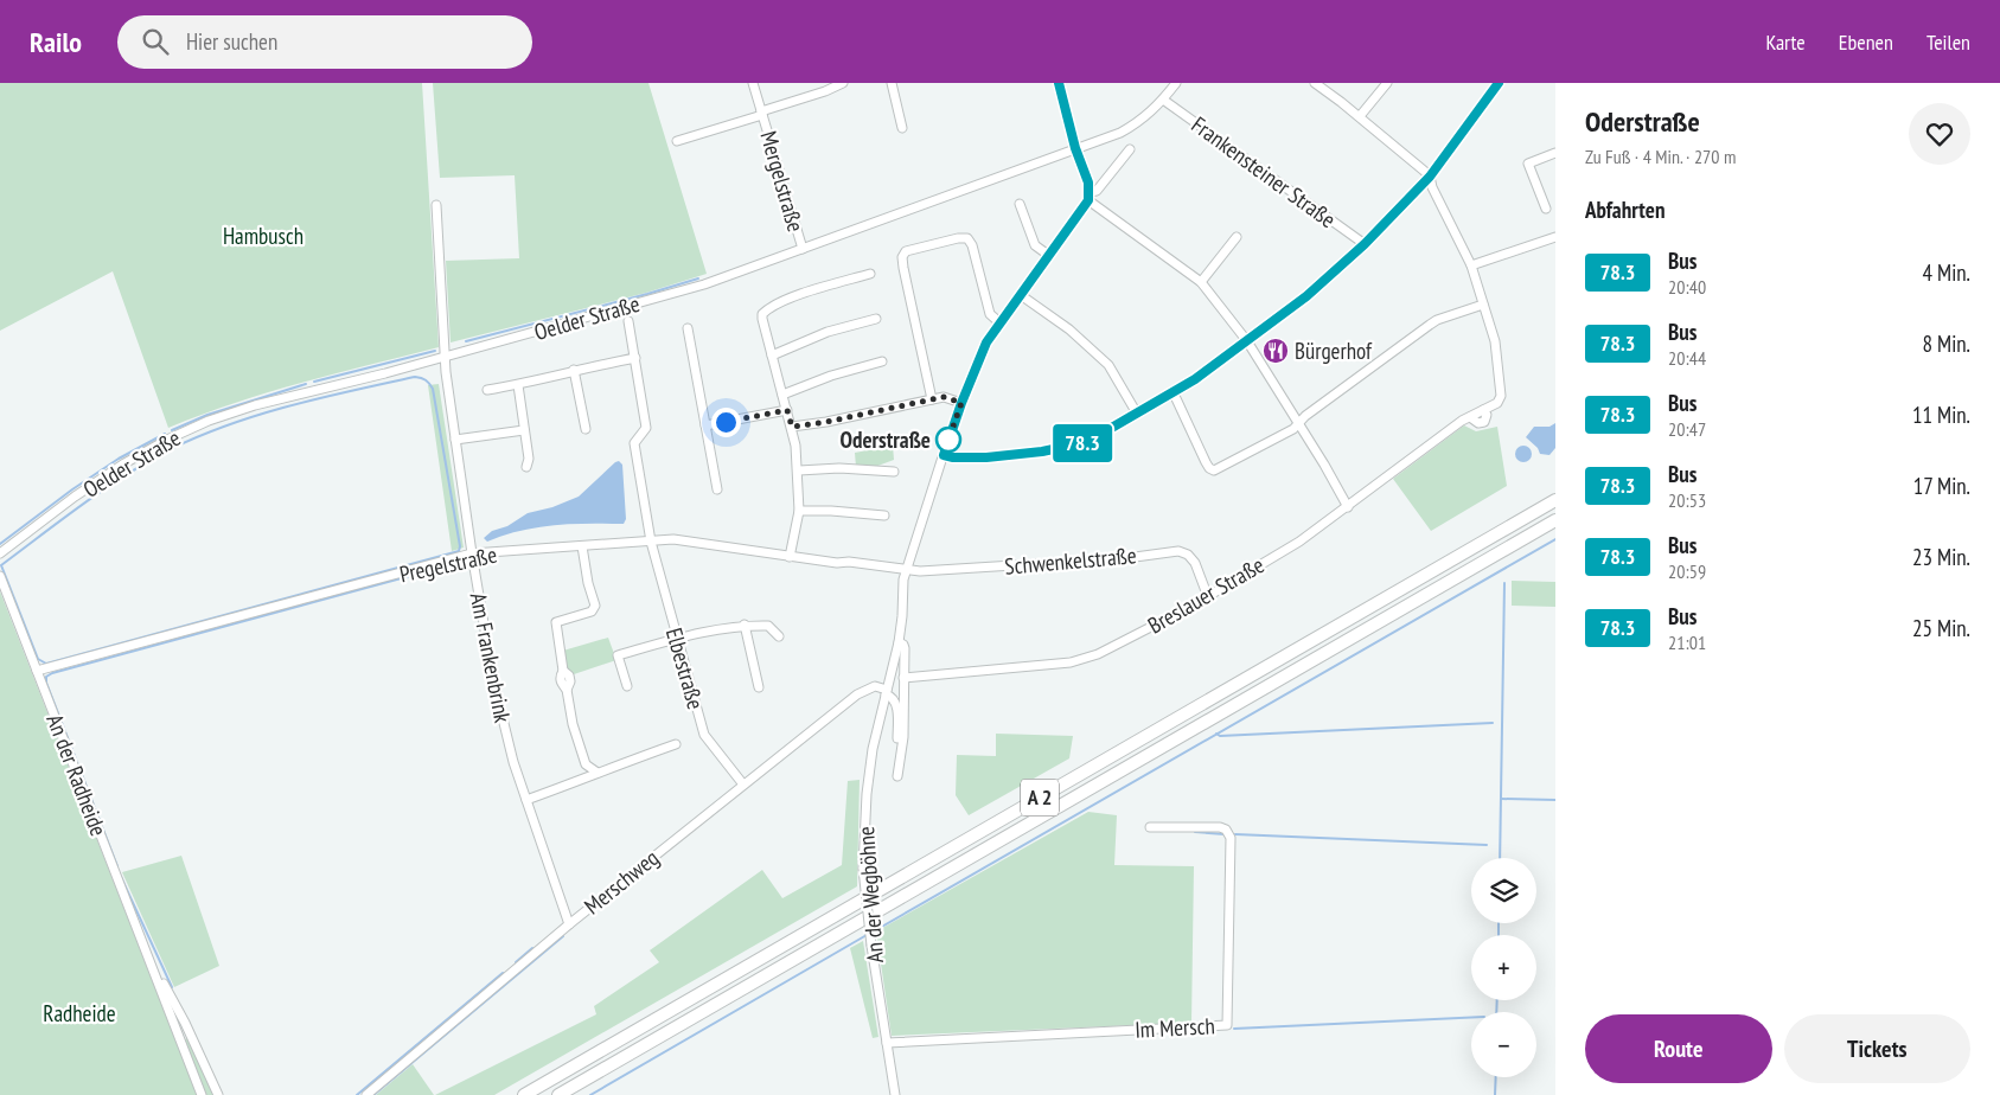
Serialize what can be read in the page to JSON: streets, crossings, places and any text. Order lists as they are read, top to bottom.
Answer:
{
  "streets": {
    "highway": ["A 2"],
    "street": [
      "Frankensteiner Straße",
      "Mergelstraße",
      "Oelder Straße",
      "Schwenkelstraße",
      "Pregelstraße",
      "Breslauer Straße",
      "Am Frankenbrink",
      "Elbestraße",
      "An der Radheide",
      "Merschweg",
      "An der Wegböhne",
      "Im Mersch"
    ]
  },
  "crossings": [
    ["Frankensteiner Straße", "Oelder Straße"],
    ["Mergelstraße", "Oelder Straße"],
    ["Oelder Straße", "Am Frankenbrink"],
    ["Schwenkelstraße", "Pregelstraße"],
    ["Schwenkelstraße", "Breslauer Straße"],
    ["Schwenkelstraße", "An der Wegböhne"],
    ["Pregelstraße", "Am Frankenbrink"],
    ["Pregelstraße", "Elbestraße"],
    ["Pregelstraße", "An der Radheide"],
    ["Pregelstraße", "An der Wegböhne"],
    ["Breslauer Straße", "An der Wegböhne"],
    ["Am Frankenbrink", "Merschweg"],
    ["Elbestraße", "Merschweg"],
    ["Merschweg", "An der Wegböhne"],
    ["An der Wegböhne", "Im Mersch"]
  ],
  "parks": ["Hambusch", "Radheide"],
  "places": {
    "restaurant": ["Bürgerhof"],
    "other": ["Oderstraße"]
  },
  "lines": ["bus line 78.3"],
  "page": {
    "header": "Railo",
    "search": "Hier suchen",
    "nav": ["Karte", "Ebenen", "Teilen"],
    "on_map": "78.3",
    "heading": [
      ["Oderstraße", "Zu Fuß · 4 Min. · 270 m"],
      "Abfahrten"
    ],
    "list": [
      {
        "mark": "78.3",
        "name": "Bus",
        "note": "20:40",
        "value": "4 Min."
      },
      {
        "mark": "78.3",
        "name": "Bus",
        "note": "20:44",
        "value": "8 Min."
      },
      {
        "mark": "78.3",
        "name": "Bus",
        "note": "20:47",
        "value": "11 Min."
      },
      {
        "mark": "78.3",
        "name": "Bus",
        "note": "20:53",
        "value": "17 Min."
      },
      {
        "mark": "78.3",
        "name": "Bus",
        "note": "20:59",
        "value": "23 Min."
      },
      {
        "mark": "78.3",
        "name": "Bus",
        "note": "21:01",
        "value": "25 Min."
      }
    ],
    "map_buttons": ["+", "−"],
    "buttons": ["Route", "Tickets"]
  }
}
